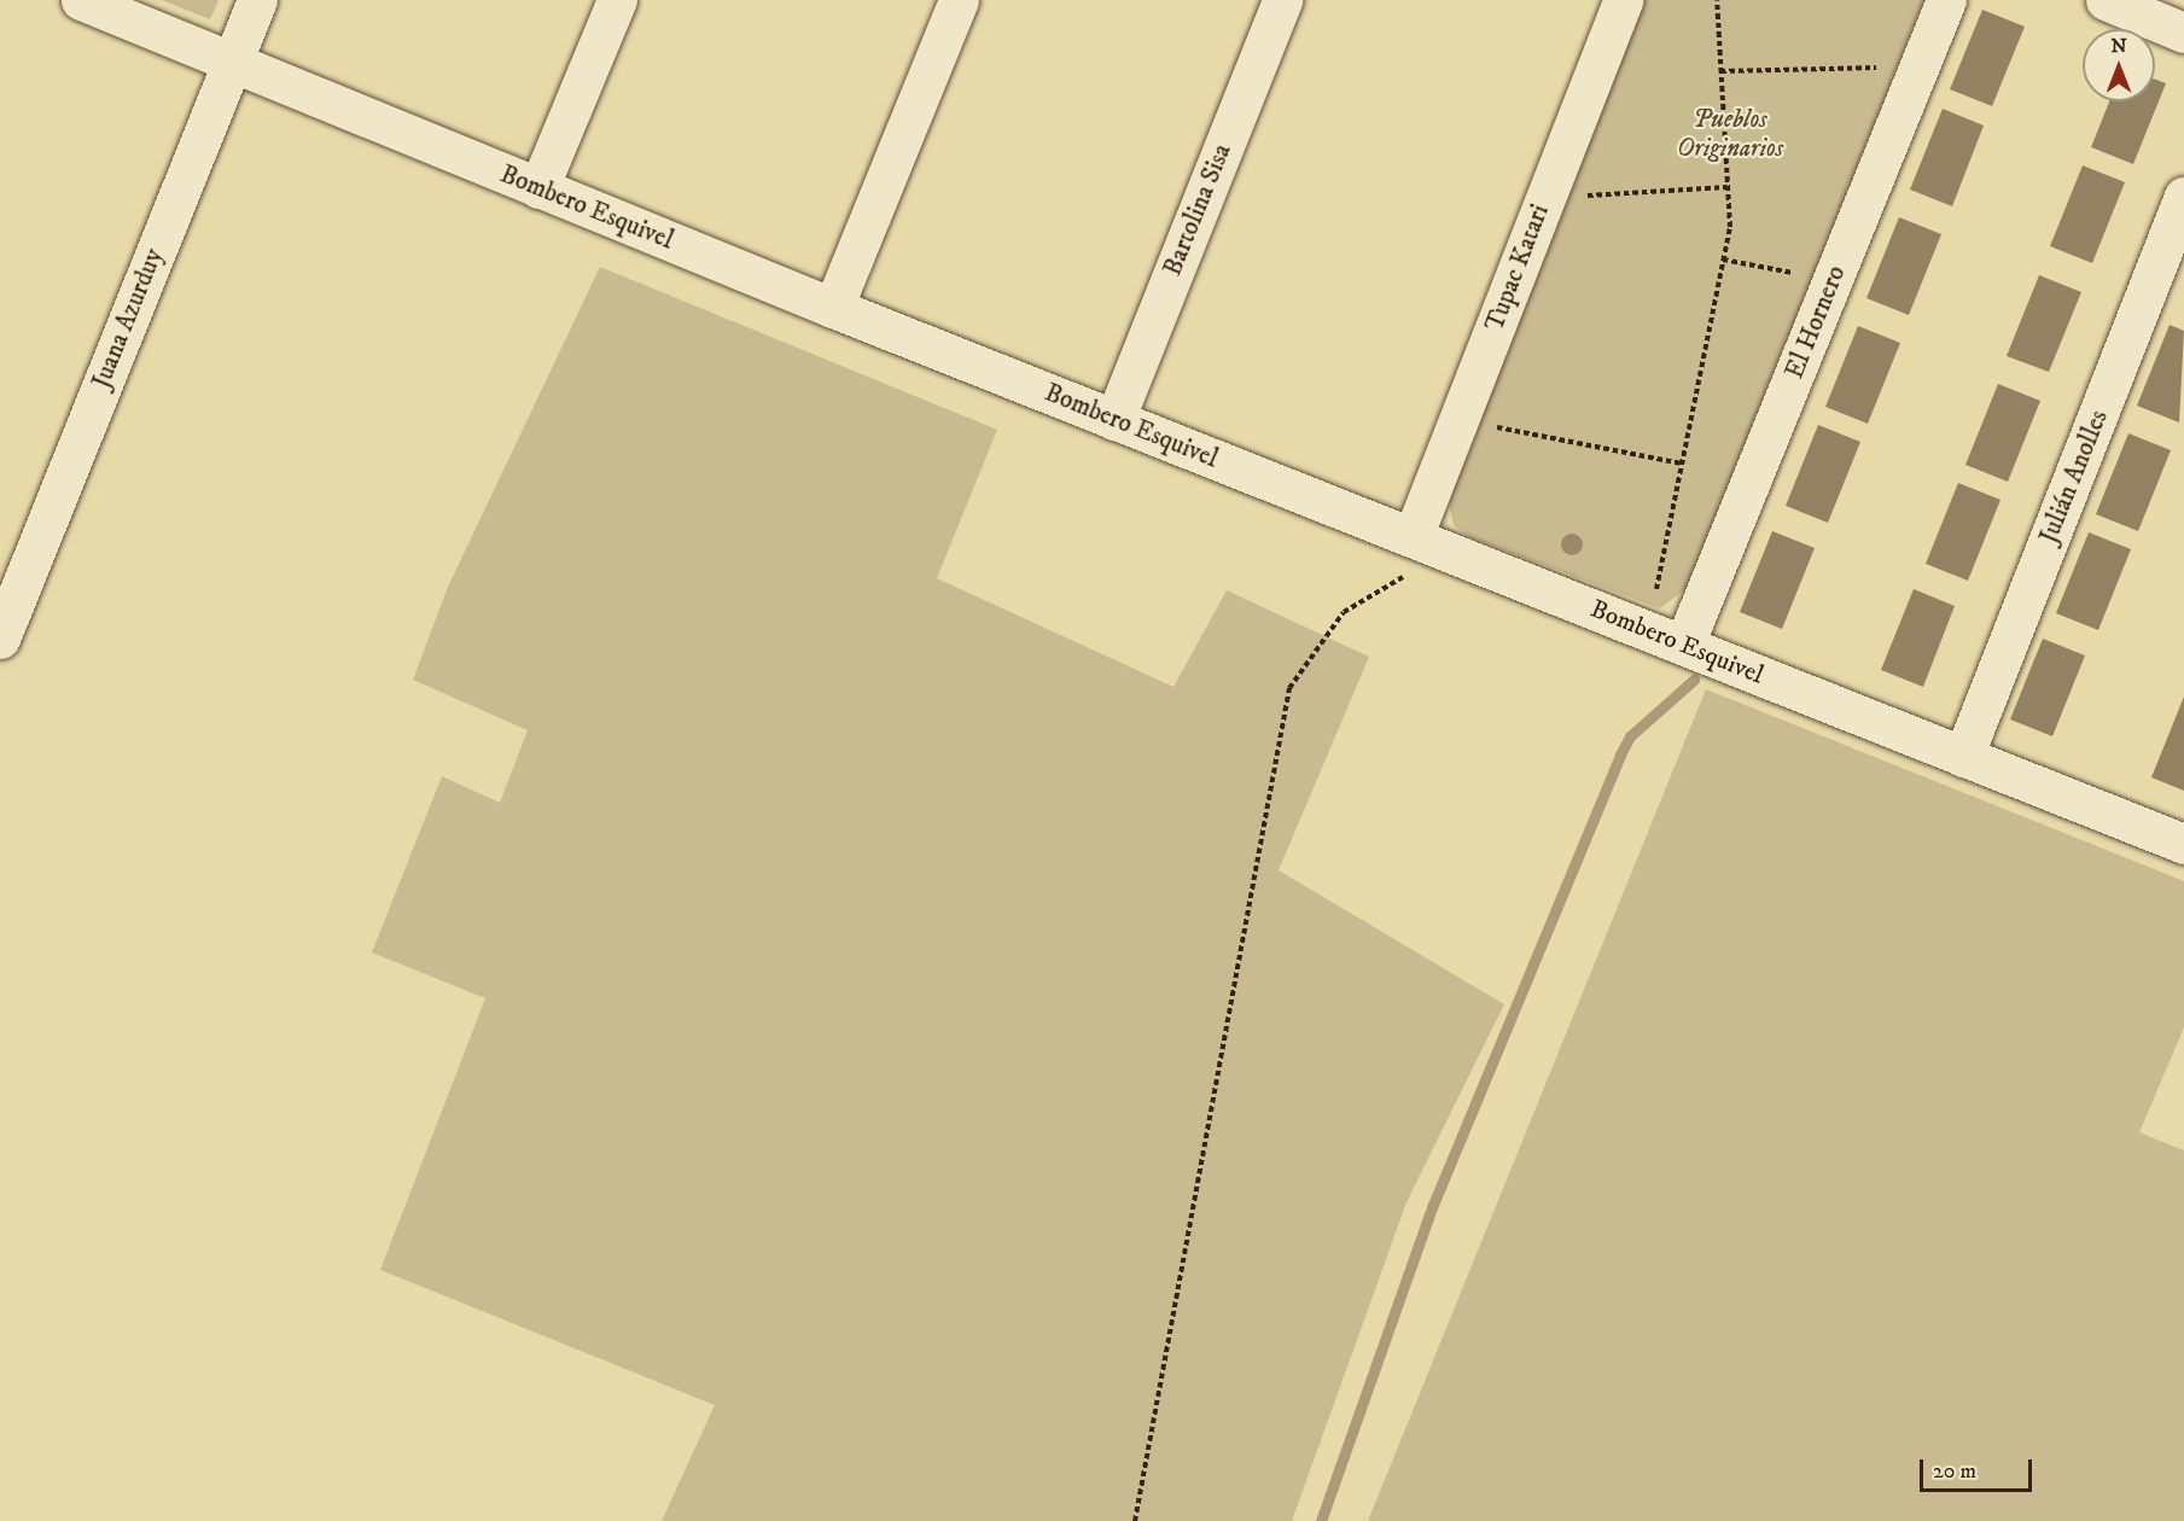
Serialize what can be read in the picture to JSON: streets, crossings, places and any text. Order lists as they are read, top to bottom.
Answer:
{
  "streets": {
    "street": [
      "Bombero Esquivel",
      "Bartolina Sisa",
      "Tupac Katari",
      "Juana Azurduy",
      "El Hornero",
      "Julián Anolles"
    ]
  },
  "crossings": [
    ["Bombero Esquivel", "Bartolina Sisa"],
    ["Bombero Esquivel", "Tupac Katari"],
    ["Bombero Esquivel", "Juana Azurduy"],
    ["Bombero Esquivel", "El Hornero"],
    ["Bombero Esquivel", "Julián Anolles"]
  ],
  "parks": ["Pueblos Originarios"],
  "scale_bar": "20 m",
  "north": "top"
}
